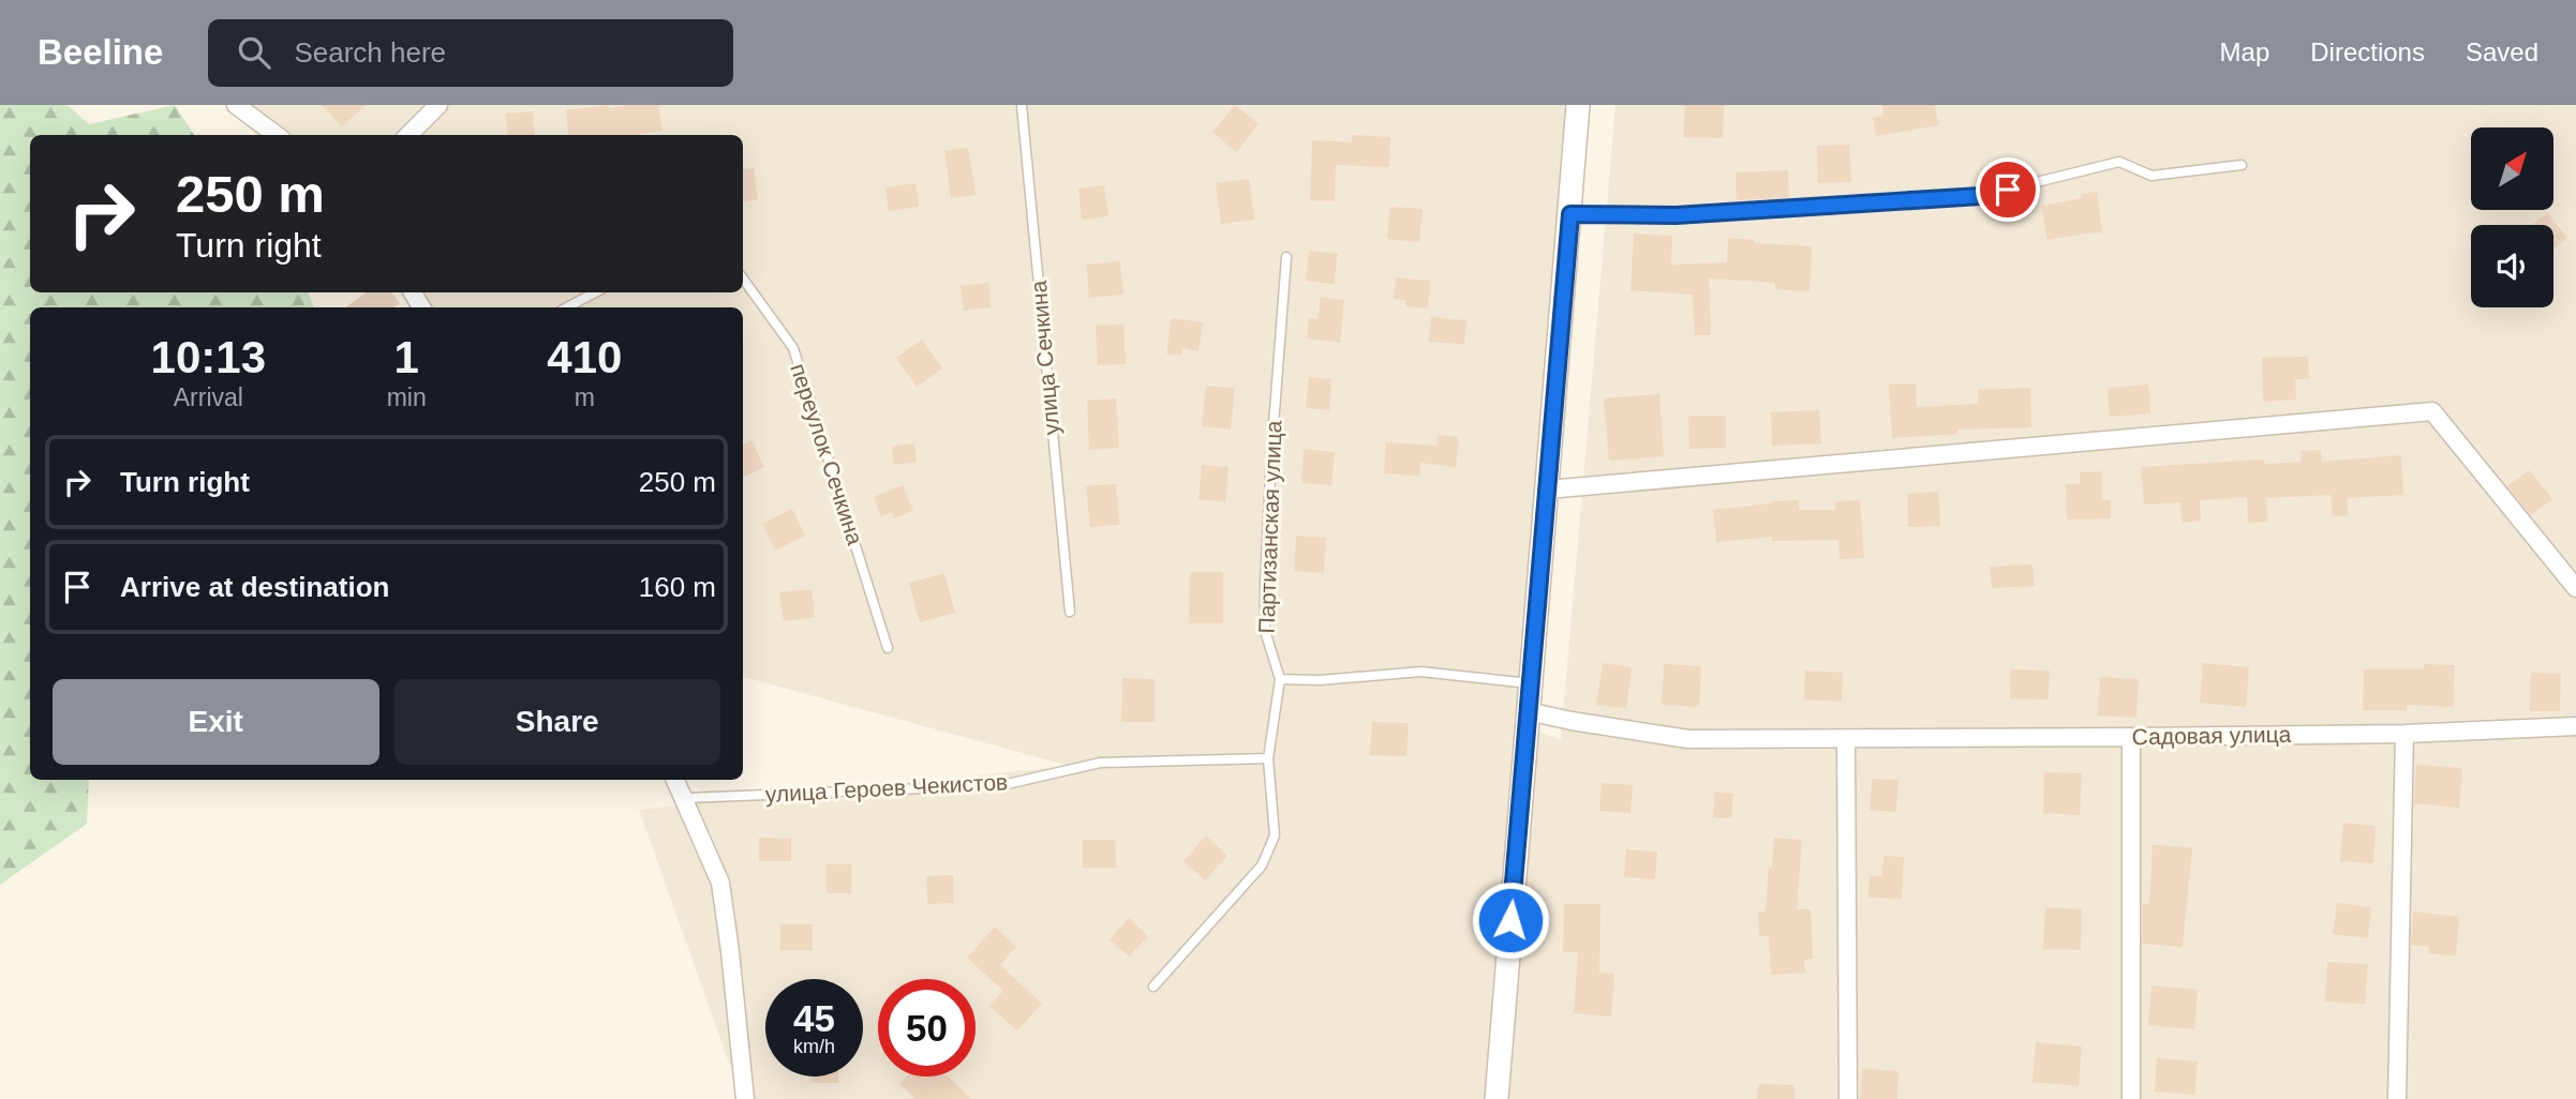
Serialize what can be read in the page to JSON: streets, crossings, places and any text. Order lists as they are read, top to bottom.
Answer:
{
  "streets": {
    "street": ["Садовая улица"],
    "lane": [
      "улица Сечкина",
      "переулок Сечкина",
      "Партизанская улица",
      "улица Героев Чекистов"
    ]
  },
  "north": "top right",
  "page": {
    "header": "Beeline",
    "search": "Search here",
    "nav": ["Map", "Directions", "Saved"],
    "turn": ["250 m", "Turn right"],
    "eta": [
      "10:13",
      "Arrival",
      "1",
      "min",
      "410",
      "m"
    ],
    "list": [
      {
        "name": "Turn right",
        "value": "250 m"
      },
      {
        "name": "Arrive at destination",
        "value": "160 m"
      }
    ],
    "buttons": ["Exit", "Share"],
    "speed": "45 km/h",
    "limit": "50"
  }
}
